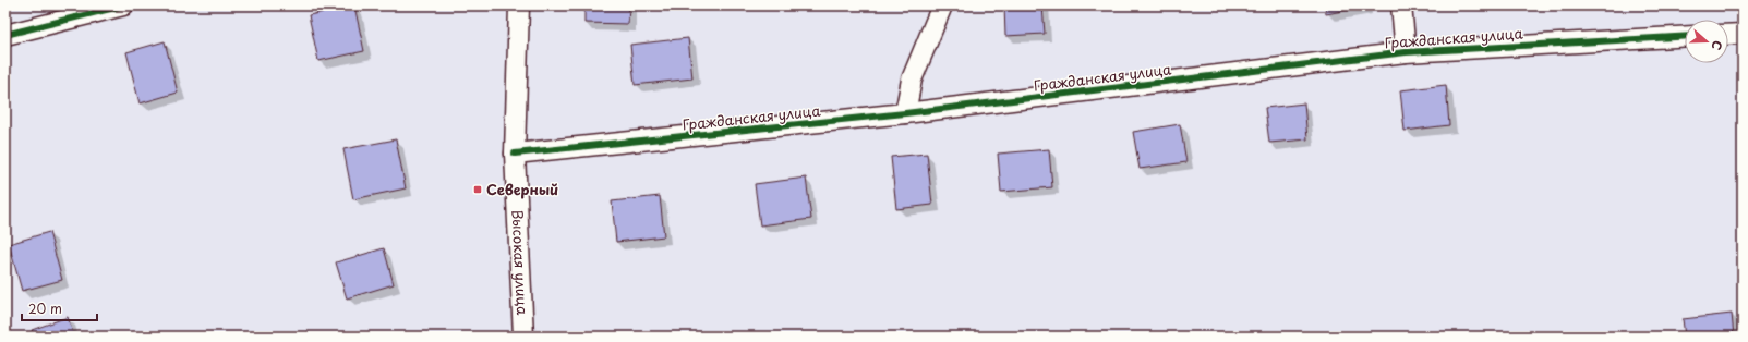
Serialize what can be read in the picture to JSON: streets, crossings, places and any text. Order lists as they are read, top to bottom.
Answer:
{
  "streets": {
    "street": ["Гражданская улица", "Высокая улица"]
  },
  "crossings": [
    ["Гражданская улица", "Высокая улица"]
  ],
  "places": {
    "transit": ["Северный"]
  },
  "scale_bar": "20 m",
  "north": "right"
}
